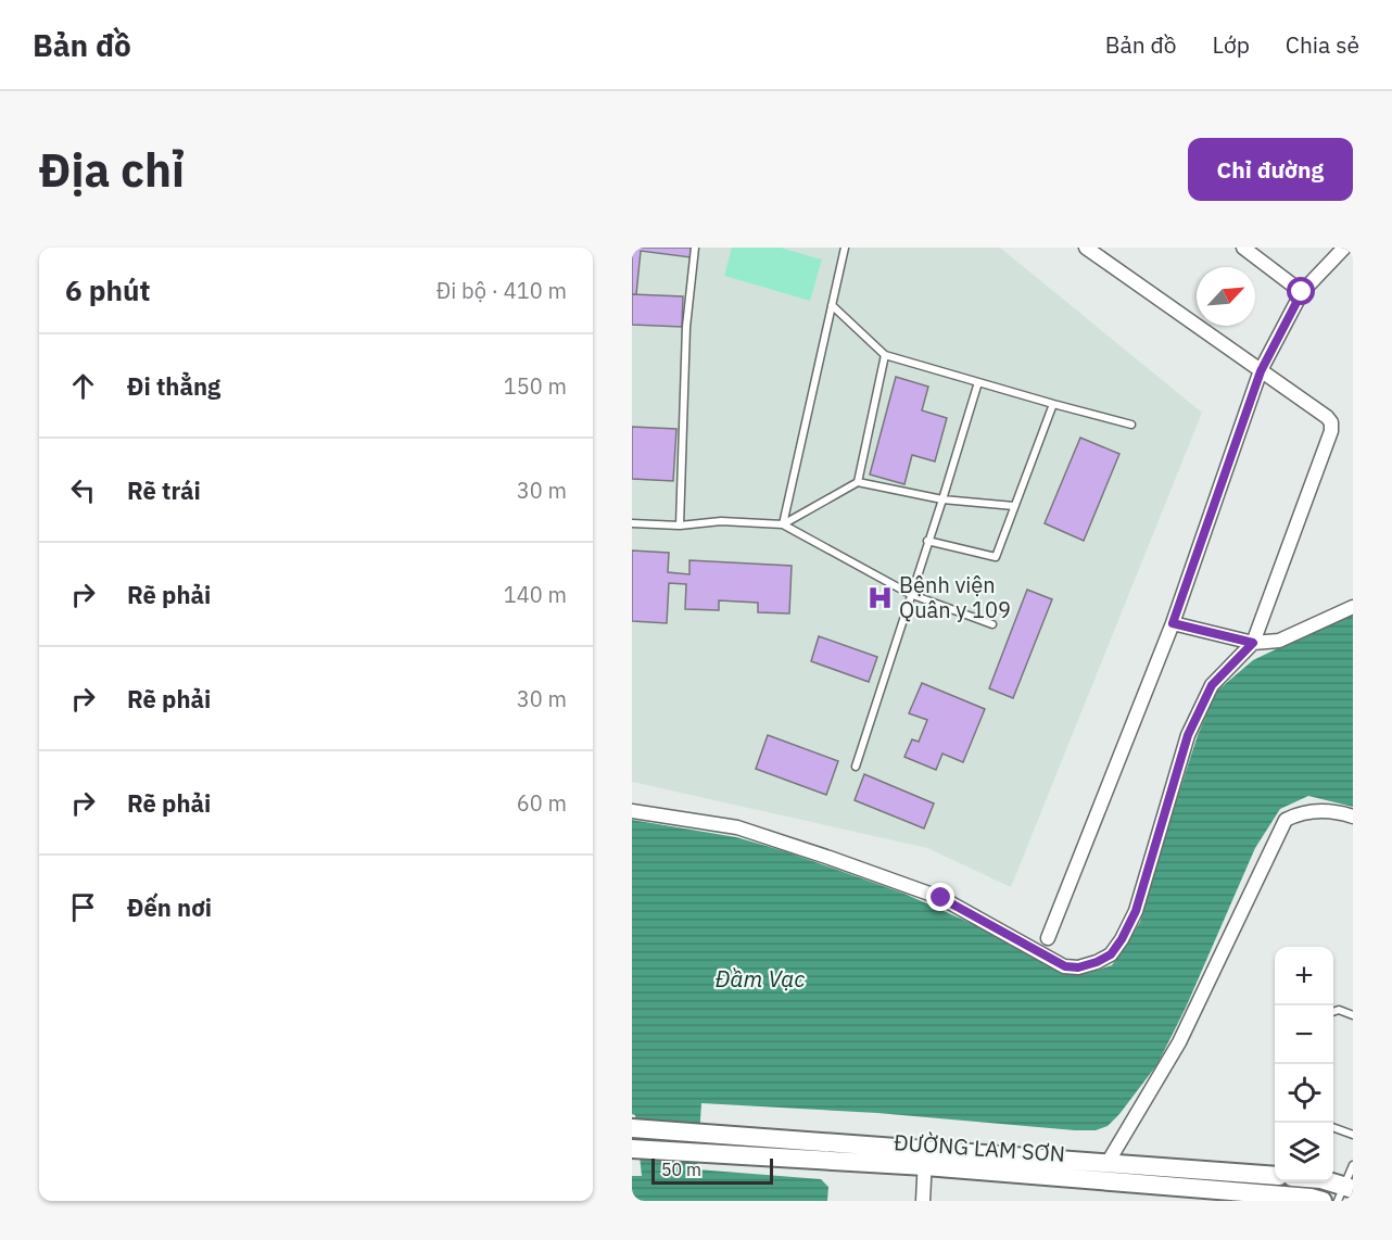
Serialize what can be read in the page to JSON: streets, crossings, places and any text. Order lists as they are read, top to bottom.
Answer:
{
  "streets": {
    "main road": ["ĐƯỜNG LAM SƠN"]
  },
  "water": ["Đầm Vạc"],
  "places": {
    "hospital": ["Bệnh viện Quân y 109"]
  },
  "scale_bar": "50 m",
  "north": "top right",
  "page": {
    "header": "Bản đồ",
    "nav": ["Bản đồ", "Lớp", "Chia sẻ"],
    "buttons": "Chỉ đường",
    "title": "Địa chỉ",
    "heading": ["6 phút", "Đi bộ · 410 m"],
    "list": [
      ["Đi thẳng", "150 m"],
      ["Rẽ trái", "30 m"],
      ["Rẽ phải", "140 m"],
      ["Rẽ phải", "30 m"],
      ["Rẽ phải", "60 m"],
      "Đến nơi"
    ],
    "map_buttons": ["+", "−"],
    "scale": "50 m"
  }
}
